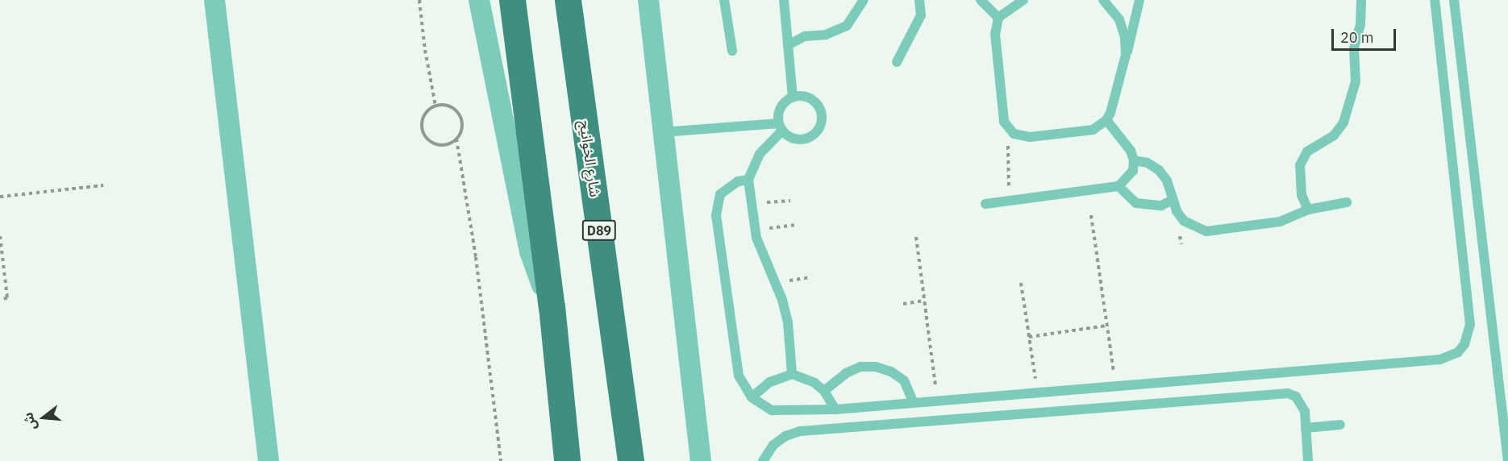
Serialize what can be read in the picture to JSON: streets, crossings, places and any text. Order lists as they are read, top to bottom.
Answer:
{
  "streets": {
    "highway": ["شارع الخوانيج", "D89"]
  },
  "scale_bar": "20 m",
  "north": "left"
}
